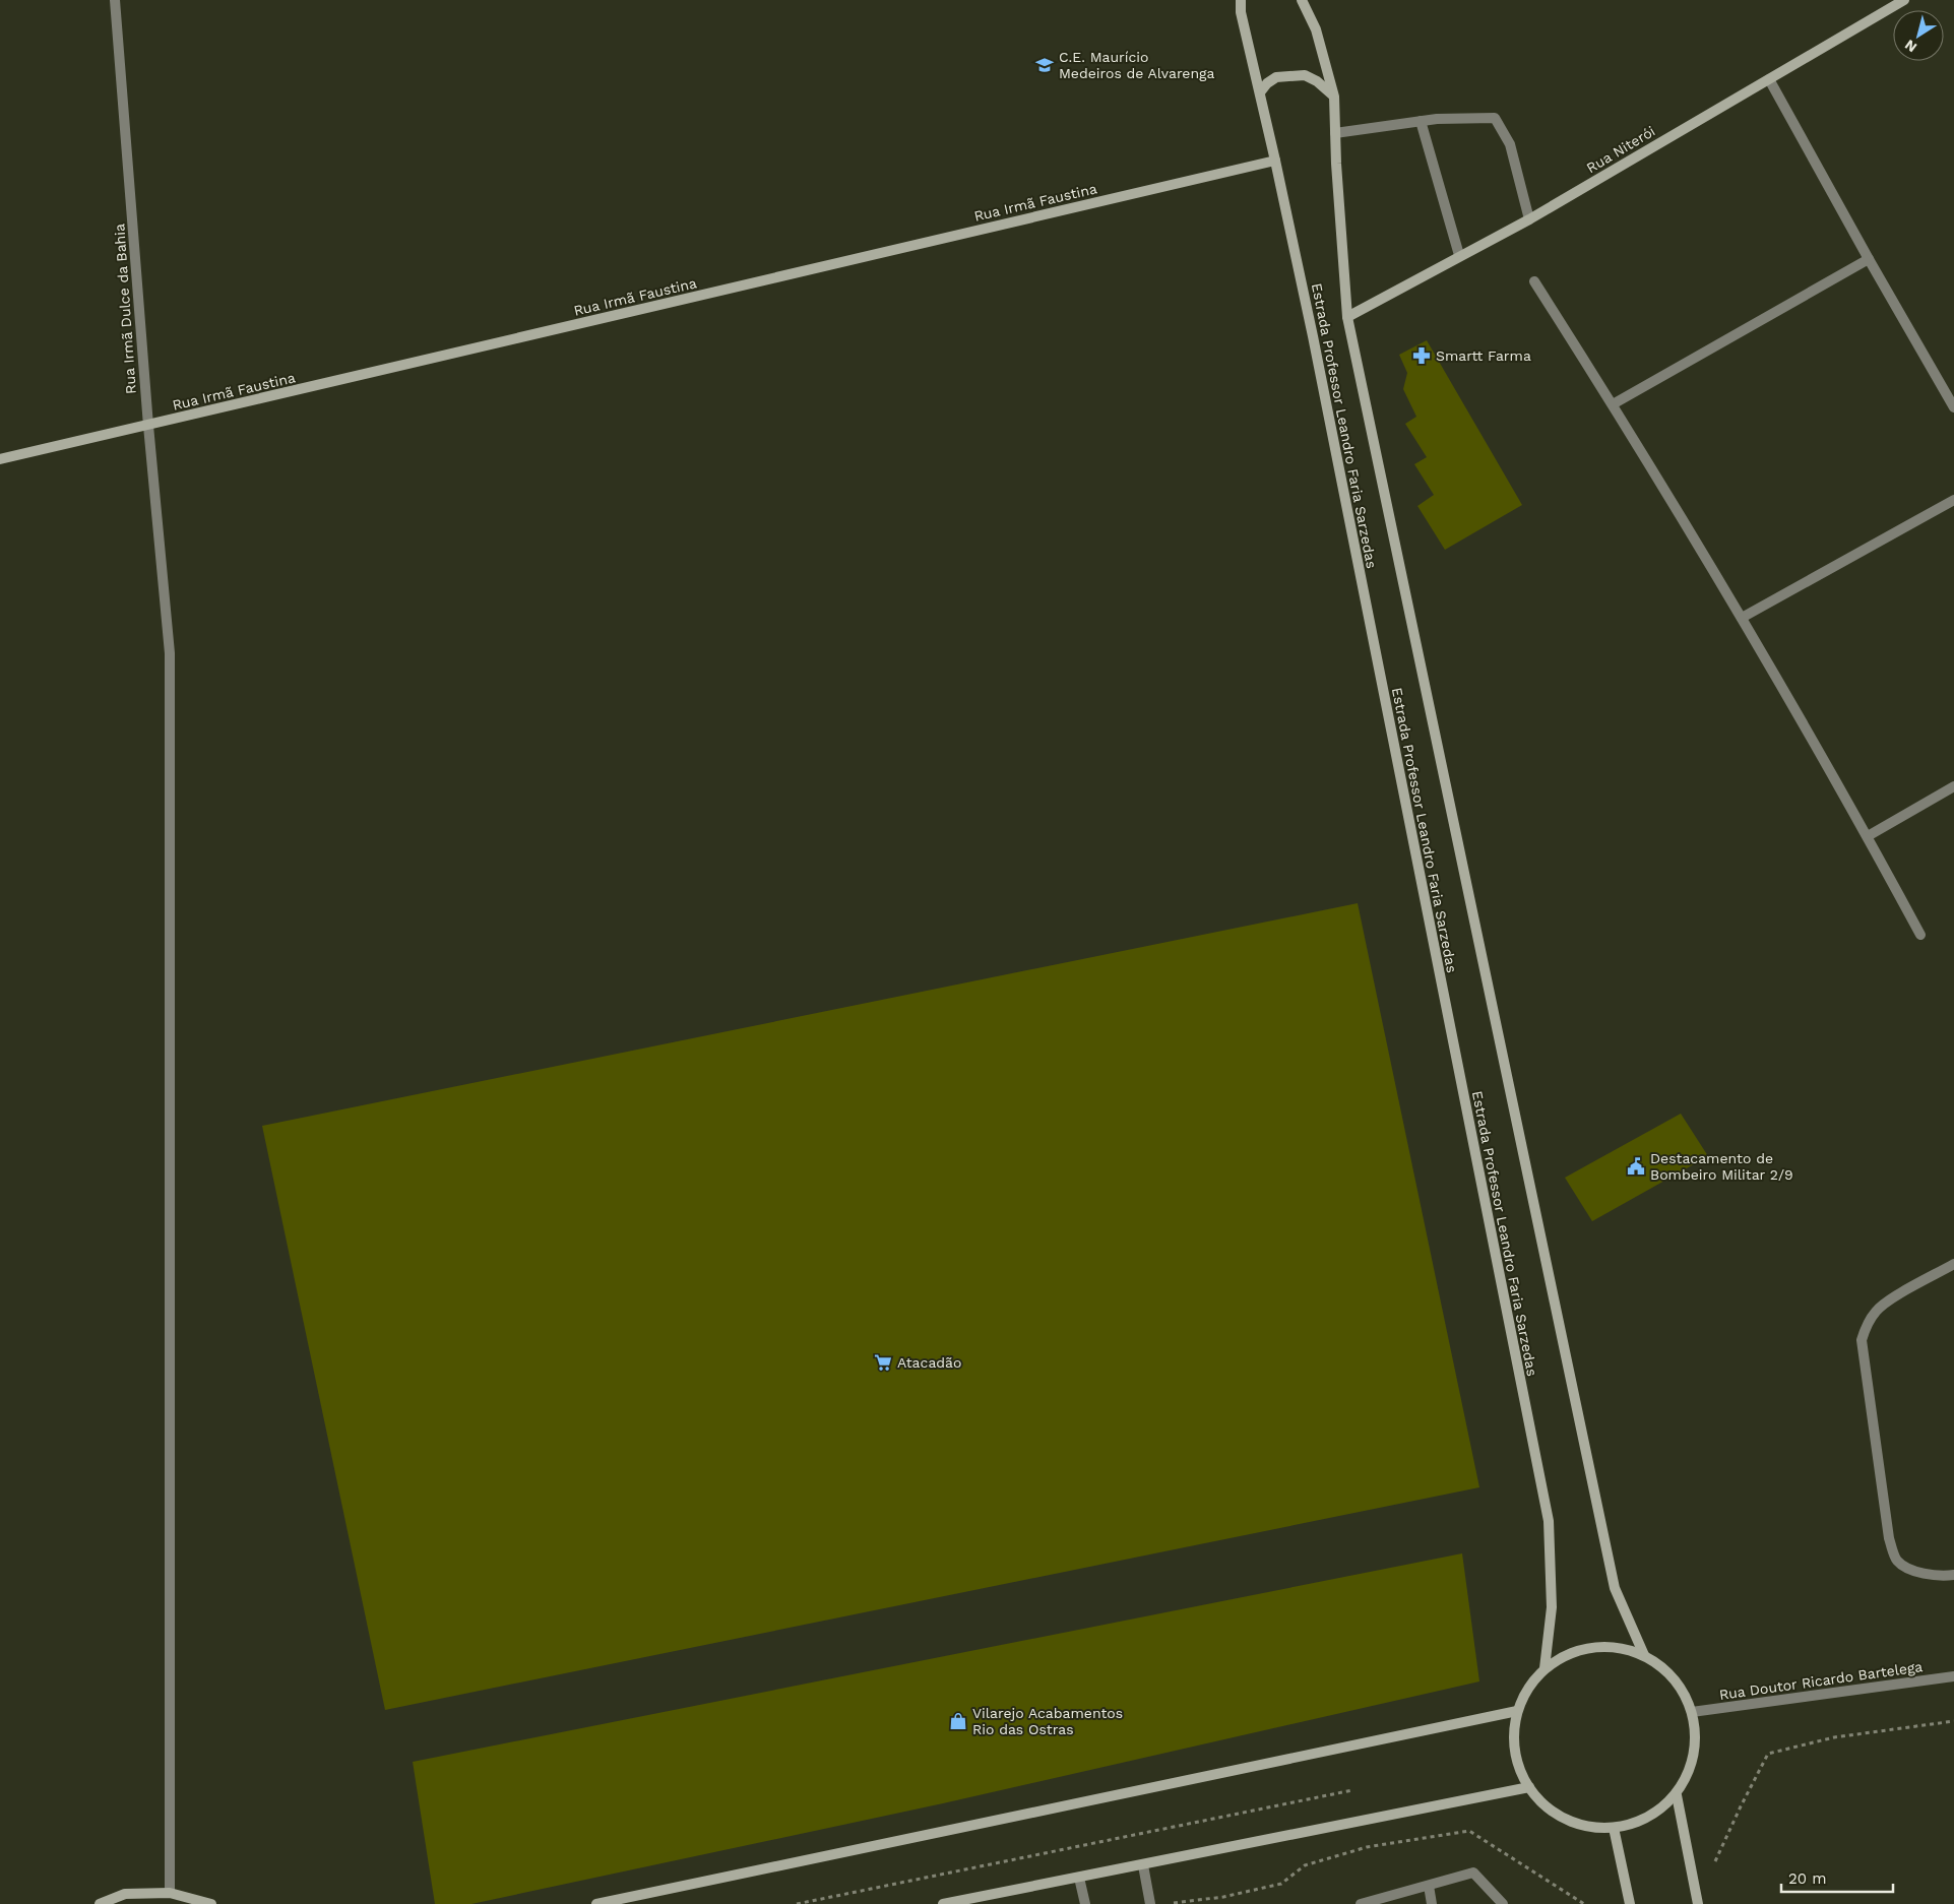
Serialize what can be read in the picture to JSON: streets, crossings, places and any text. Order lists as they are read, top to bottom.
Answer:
{
  "streets": {
    "main road": ["Rua Niterói", "Rua Irmã Faustina", "Estrada Professor Leandro Faria Sarzedas"],
    "street": ["Rua Irmã Dulce da Bahia", "Rua Doutor Ricardo Bartelega"]
  },
  "crossings": [
    ["Rua Niterói", "Estrada Professor Leandro Faria Sarzedas"],
    ["Rua Irmã Faustina", "Rua Irmã Dulce da Bahia"],
    ["Rua Irmã Faustina", "Estrada Professor Leandro Faria Sarzedas"],
    ["Estrada Professor Leandro Faria Sarzedas", "Rua Doutor Ricardo Bartelega"]
  ],
  "places": {
    "school or university": ["C.E. Maurício Medeiros de Alvarenga"],
    "pharmacy": ["Smartt Farma"],
    "public building": ["Destacamento de Bombeiro Militar 2/9"],
    "supermarket": ["Atacadão"],
    "shop": ["Vilarejo Acabamentos Rio das Ostras"]
  },
  "scale_bar": "20 m",
  "north": "bottom left"
}
